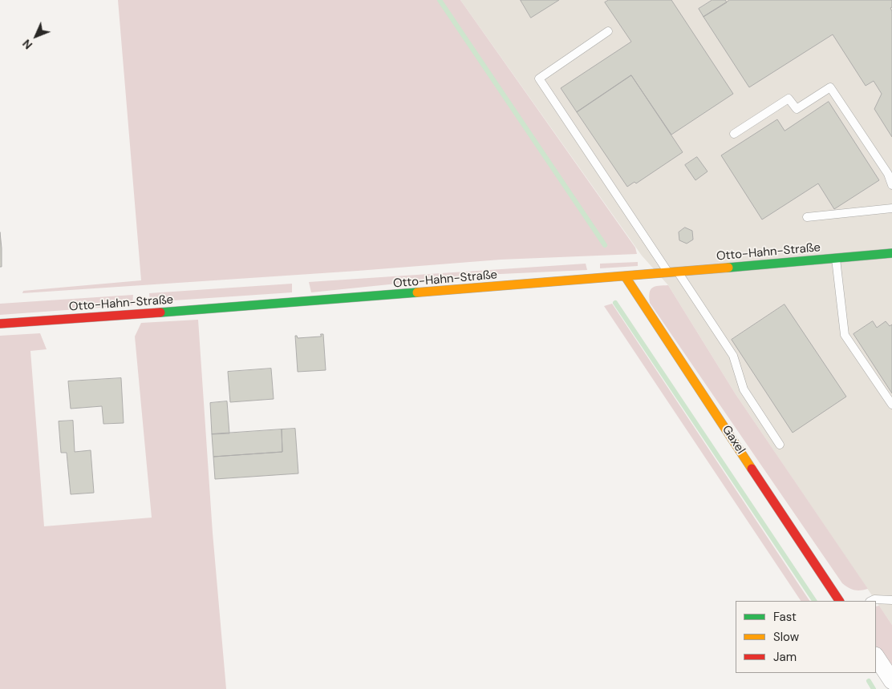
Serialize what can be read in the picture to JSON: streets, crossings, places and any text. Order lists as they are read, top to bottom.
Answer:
{
  "streets": {
    "street": ["Otto-Hahn-Straße", "Gaxel"]
  },
  "crossings": [
    ["Otto-Hahn-Straße", "Gaxel"]
  ],
  "legend": ["Fast", "Slow", "Jam"],
  "north": "bottom left"
}
